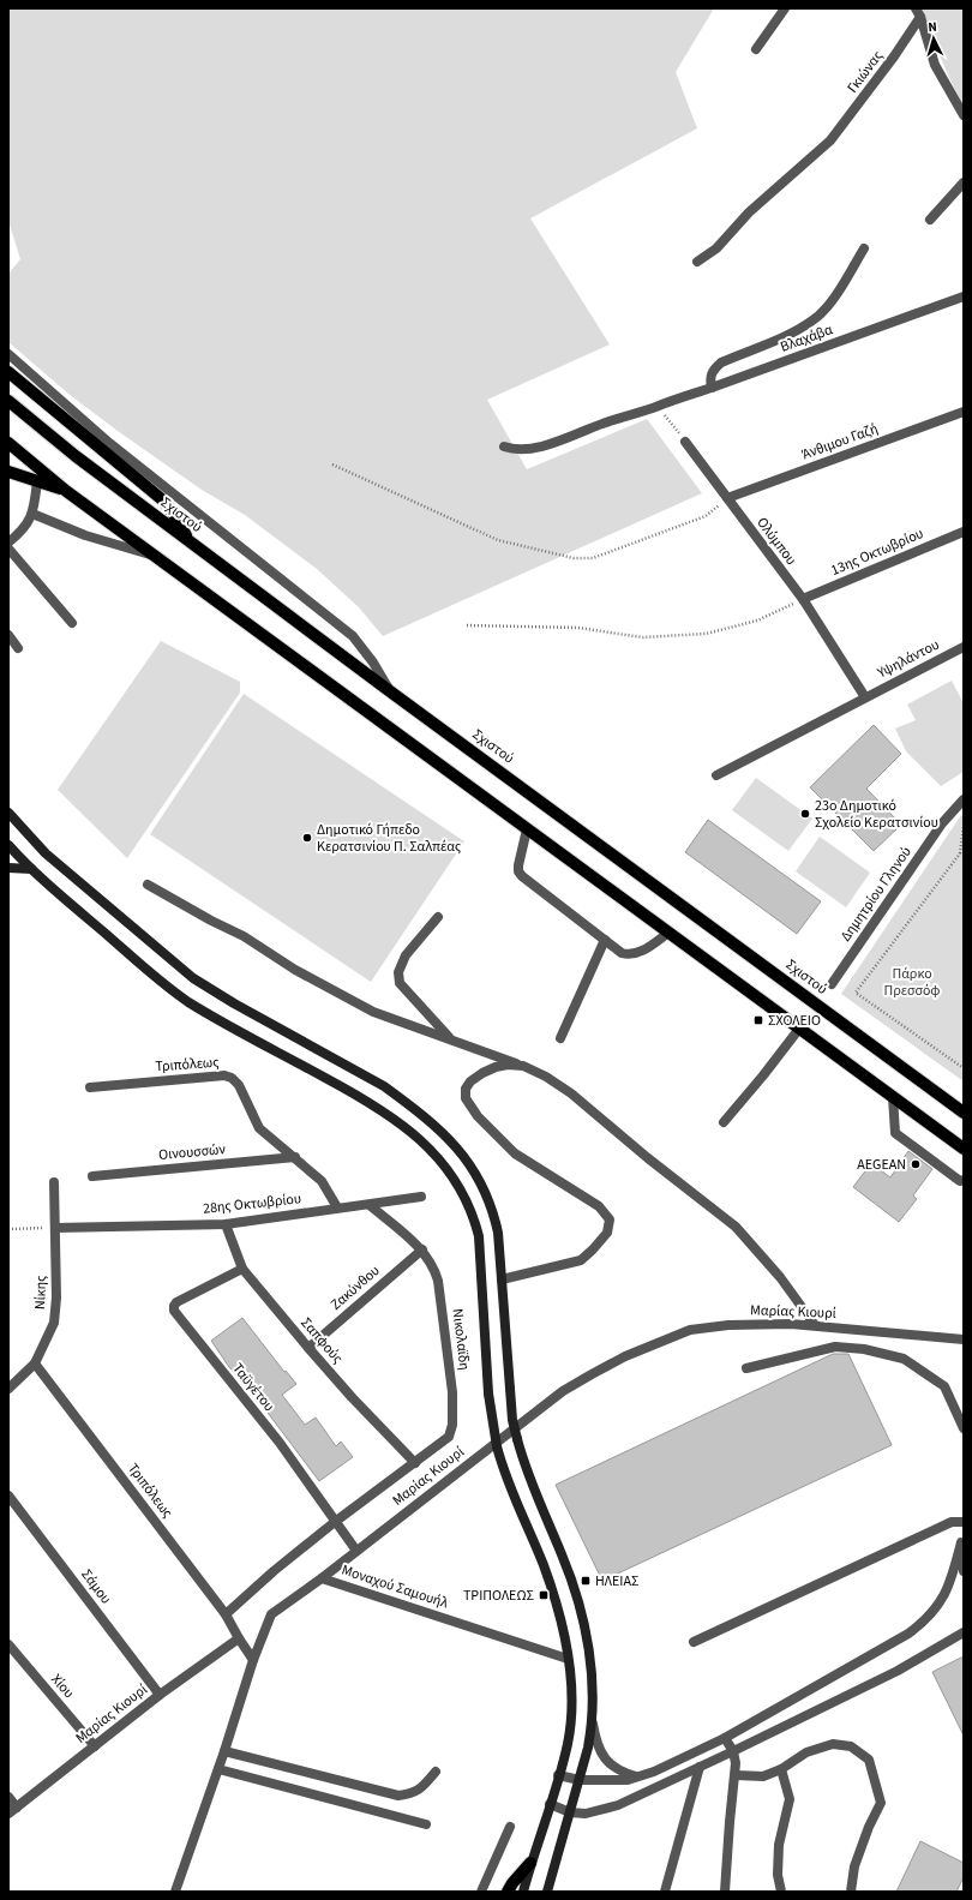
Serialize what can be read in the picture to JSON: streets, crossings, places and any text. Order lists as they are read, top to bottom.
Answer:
{
  "streets": {
    "main road": ["Σχιστού"],
    "street": [
      "Γκιώνας",
      "Βλαχάβα",
      "Άνθιμου Γαζή",
      "Ολύμπου",
      "13ης Οκτωβρίου",
      "Υψηλάντου",
      "Δημητρίου Γληνού",
      "Τριπόλεως",
      "Οινουσσών",
      "28ης Οκτωβρίου",
      "Ζακύνθου",
      "Νίκης",
      "Μαρίας Κιουρί",
      "Νικολαϊδη",
      "Σαπφούς",
      "Ταϋγέτου",
      "Σάμου",
      "Μοναχού Σαμουήλ",
      "Χίου"
    ]
  },
  "crossings": [
    ["Άνθιμου Γαζή", "Ολύμπου"],
    ["Ολύμπου", "13ης Οκτωβρίου"],
    ["Ολύμπου", "Υψηλάντου"],
    ["Τριπόλεως", "Οινουσσών"],
    ["Τριπόλεως", "28ης Οκτωβρίου"],
    ["Τριπόλεως", "Νίκης"],
    ["Τριπόλεως", "Μαρίας Κιουρί"],
    ["28ης Οκτωβρίου", "Νίκης"],
    ["28ης Οκτωβρίου", "Σαπφούς"],
    ["Ζακύνθου", "Νικολαϊδη"],
    ["Ζακύνθου", "Σαπφούς"],
    ["Μαρίας Κιουρί", "Νικολαϊδη"],
    ["Μαρίας Κιουρί", "Σαπφούς"],
    ["Μαρίας Κιουρί", "Ταϋγέτου"],
    ["Μαρίας Κιουρί", "Σάμου"],
    ["Μαρίας Κιουρί", "Μοναχού Σαμουήλ"],
    ["Μαρίας Κιουρί", "Χίου"],
    ["Σαπφούς", "Ταϋγέτου"]
  ],
  "parks": ["Πάρκο Πρεσσόφ"],
  "places": {
    "other": ["23o Δημοτικό Σχολείο Κερατσινίου", "Δημοτικό Γήπεδο Κερατσινίου Π. Σαλπέας", "AEGEAN"],
    "transit": ["ΣΧΟΛΕΙΟ", "ΗΛΕΙΑΣ", "ΤΡΙΠΟΛΕΩΣ"]
  },
  "north": "top"
}
